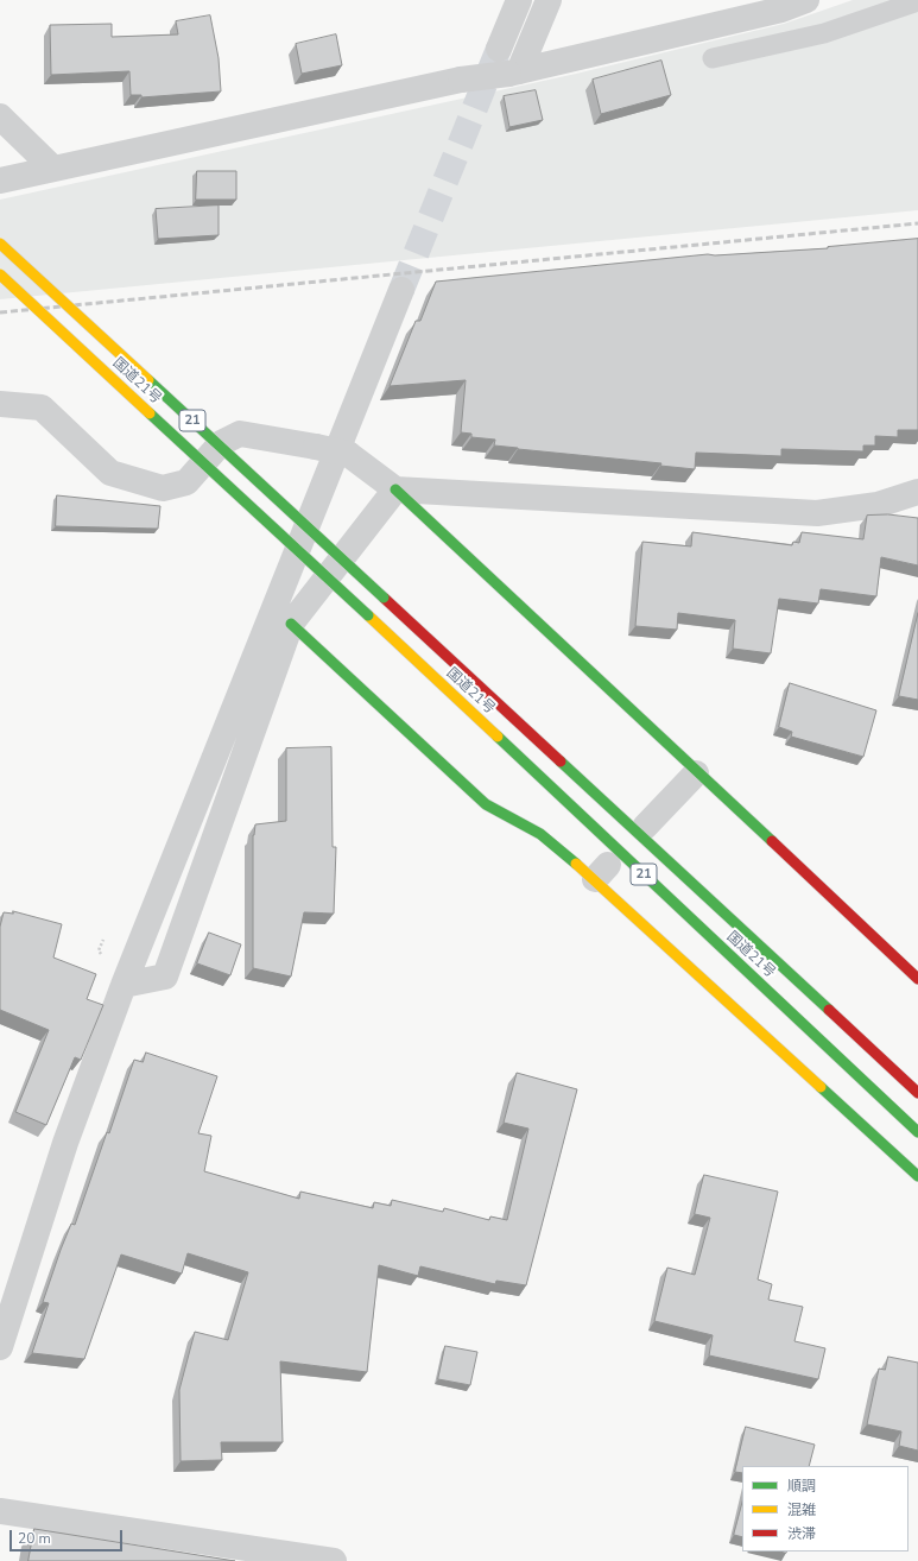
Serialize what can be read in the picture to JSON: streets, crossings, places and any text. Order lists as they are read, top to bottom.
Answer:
{
  "streets": {
    "main road": ["国道21号", "21"]
  },
  "legend": ["順調", "混雑", "渋滞"],
  "scale_bar": "20 m"
}
